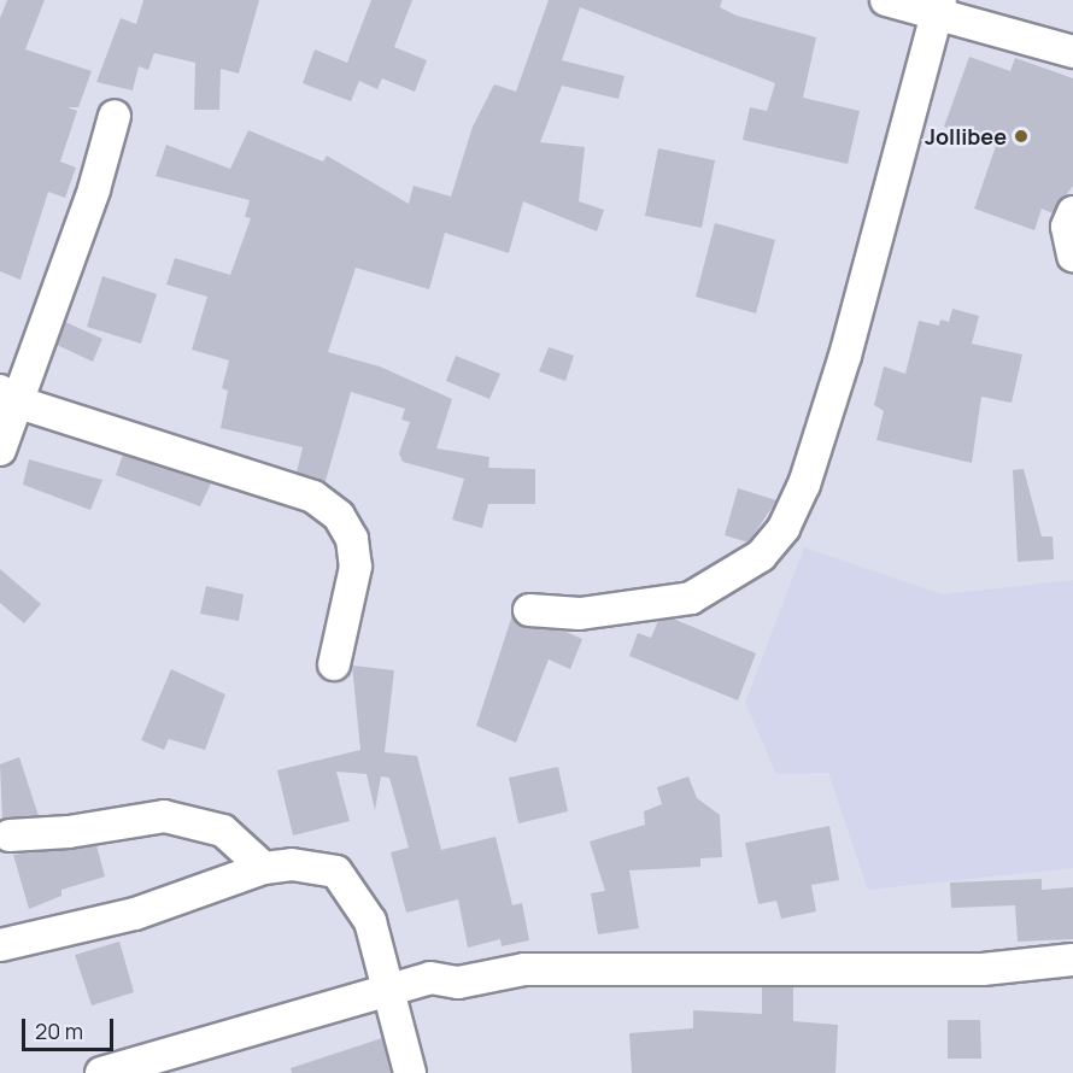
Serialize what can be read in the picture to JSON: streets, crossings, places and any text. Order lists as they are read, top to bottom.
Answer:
{
  "places": ["Jollibee"],
  "scale_bar": "20 m"
}
